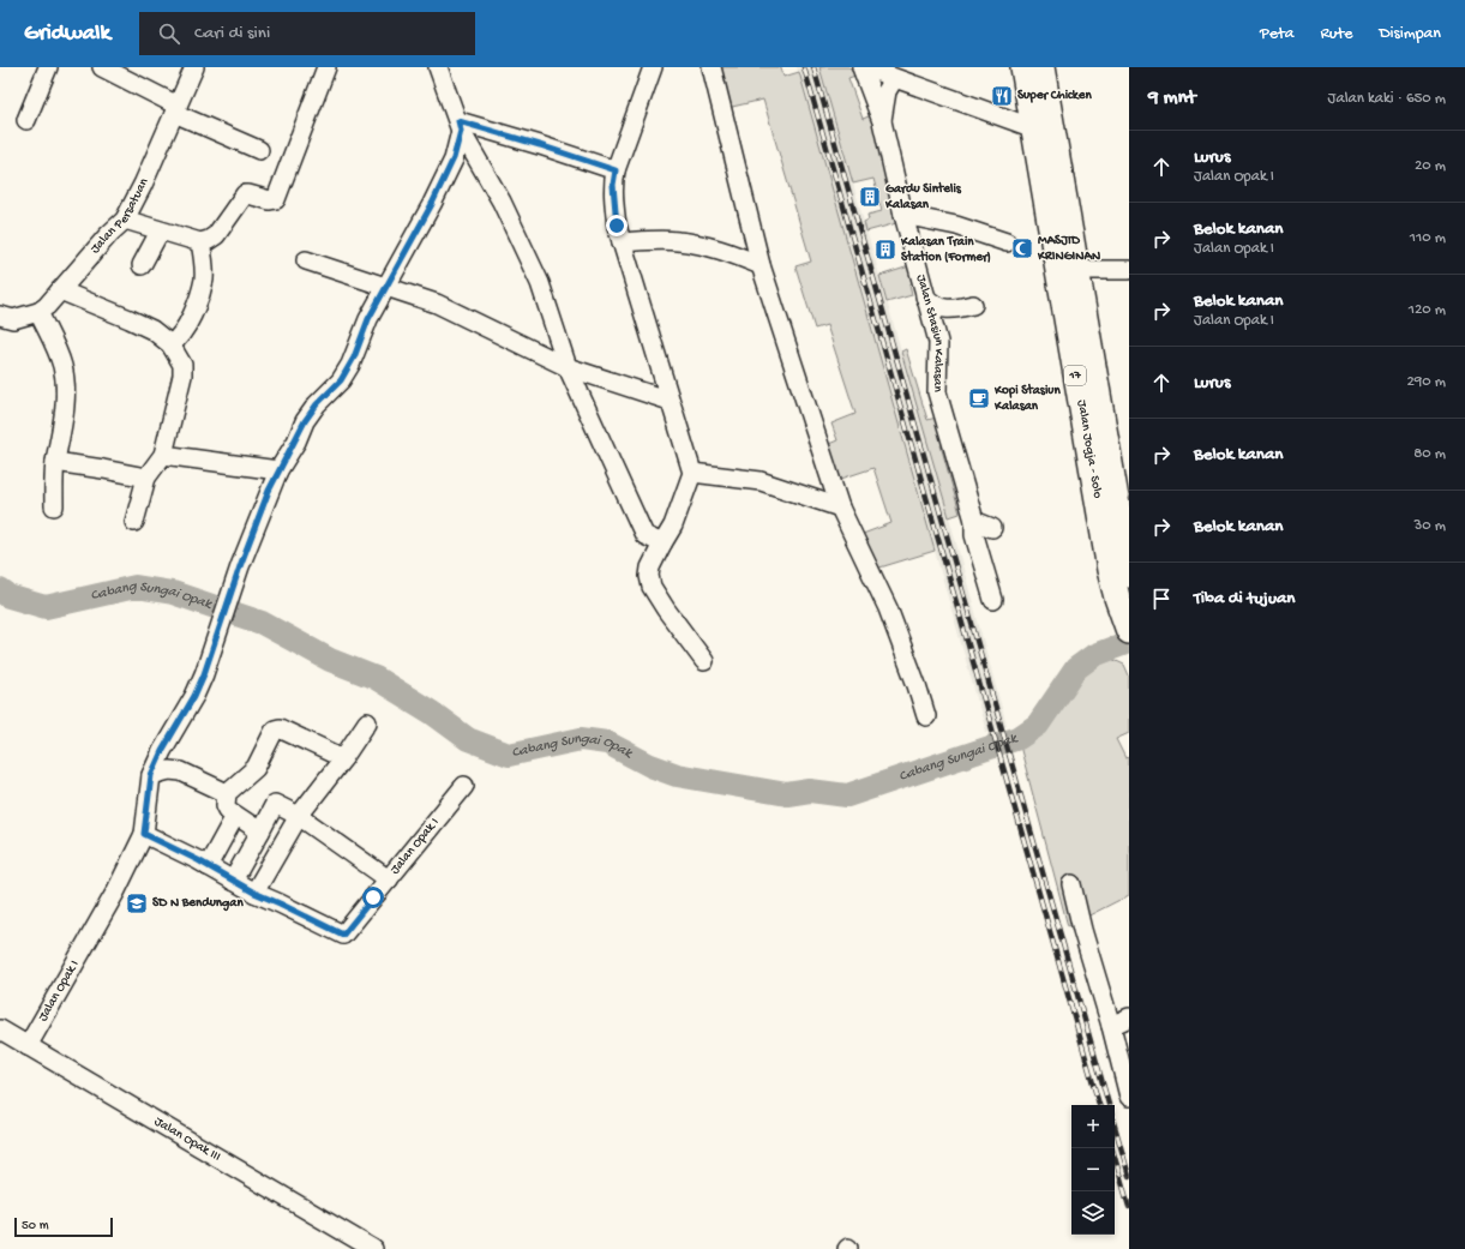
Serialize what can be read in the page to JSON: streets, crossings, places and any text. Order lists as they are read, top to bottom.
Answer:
{
  "streets": {
    "highway": ["17", "Jalan Jogja - Solo"],
    "street": [
      "Jalan Persatuan",
      "Jalan Stasiun Kalasan",
      "Jalan Opak I",
      "Jalan Opak III"
    ]
  },
  "crossings": [
    ["Jalan Opak I", "Jalan Opak III"]
  ],
  "water": ["Cabang Sungai Opak"],
  "places": {
    "restaurant": ["Super Chicken"],
    "building": ["Gardu Sintelis Kalasan", "Kalasan Train Station (Former)"],
    "mosque": ["MASJID KRINGINAN"],
    "cafe": ["Kopi Stasiun Kalasan"],
    "school or university": ["SD N Bendungan"]
  },
  "scale_bar": "50 m",
  "page": {
    "header": "Gridwalk",
    "search": "Cari di sini",
    "nav": ["Peta", "Rute", "Disimpan"],
    "heading": ["9 mnt", "Jalan kaki · 650 m"],
    "list": [
      ["Lurus", "Jalan Opak I", "20 m"],
      ["Belok kanan", "Jalan Opak I", "110 m"],
      ["Belok kanan", "Jalan Opak I", "120 m"],
      ["Lurus", "290 m"],
      ["Belok kanan", "80 m"],
      ["Belok kanan", "30 m"],
      "Tiba di tujuan"
    ],
    "map_buttons": ["+", "−"],
    "scale": "50 m"
  }
}
